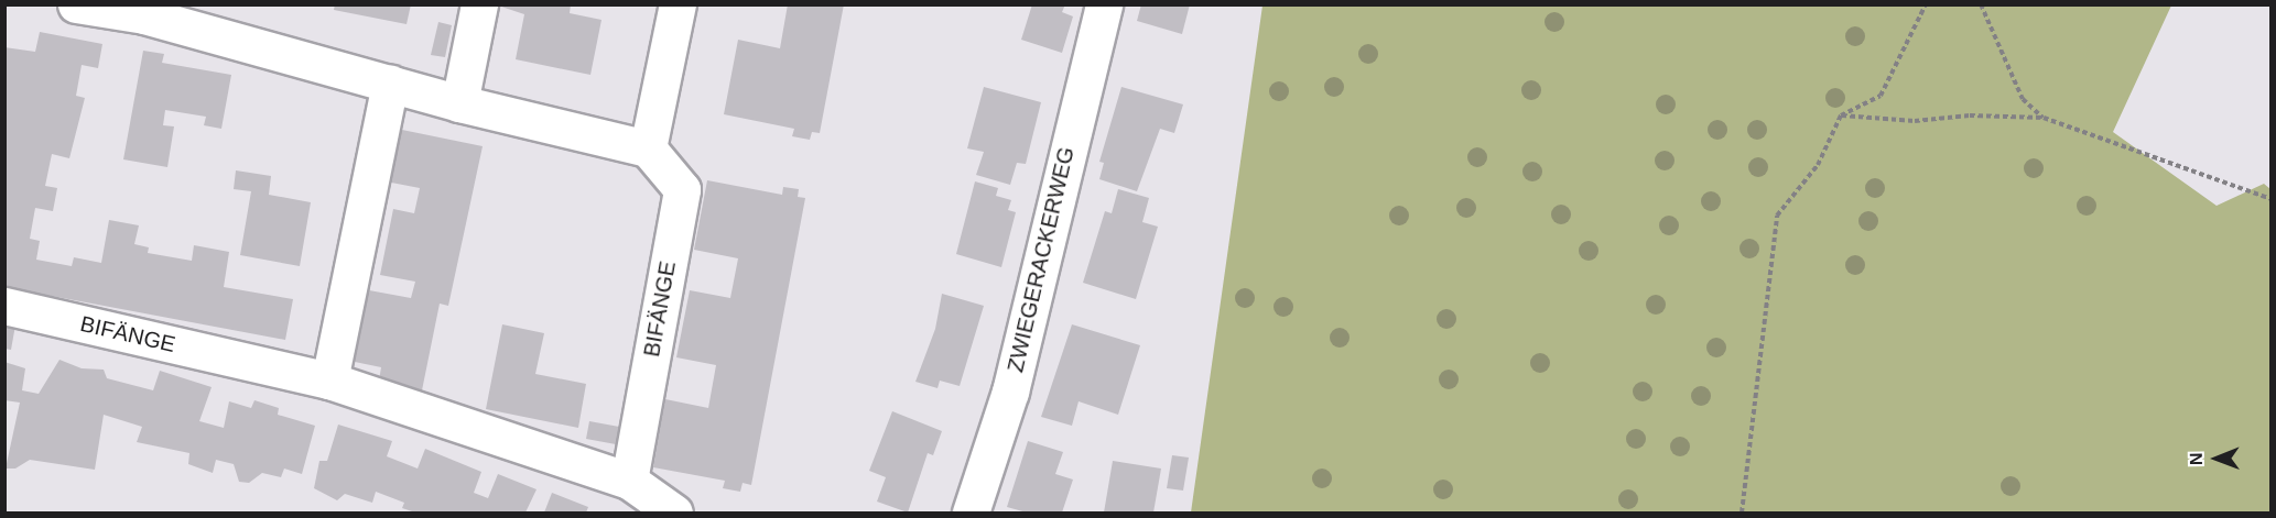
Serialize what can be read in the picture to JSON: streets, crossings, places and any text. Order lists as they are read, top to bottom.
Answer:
{
  "streets": {
    "street": ["ZWIEGERACKERWEG", "BIFÄNGE"]
  },
  "north": "left"
}
